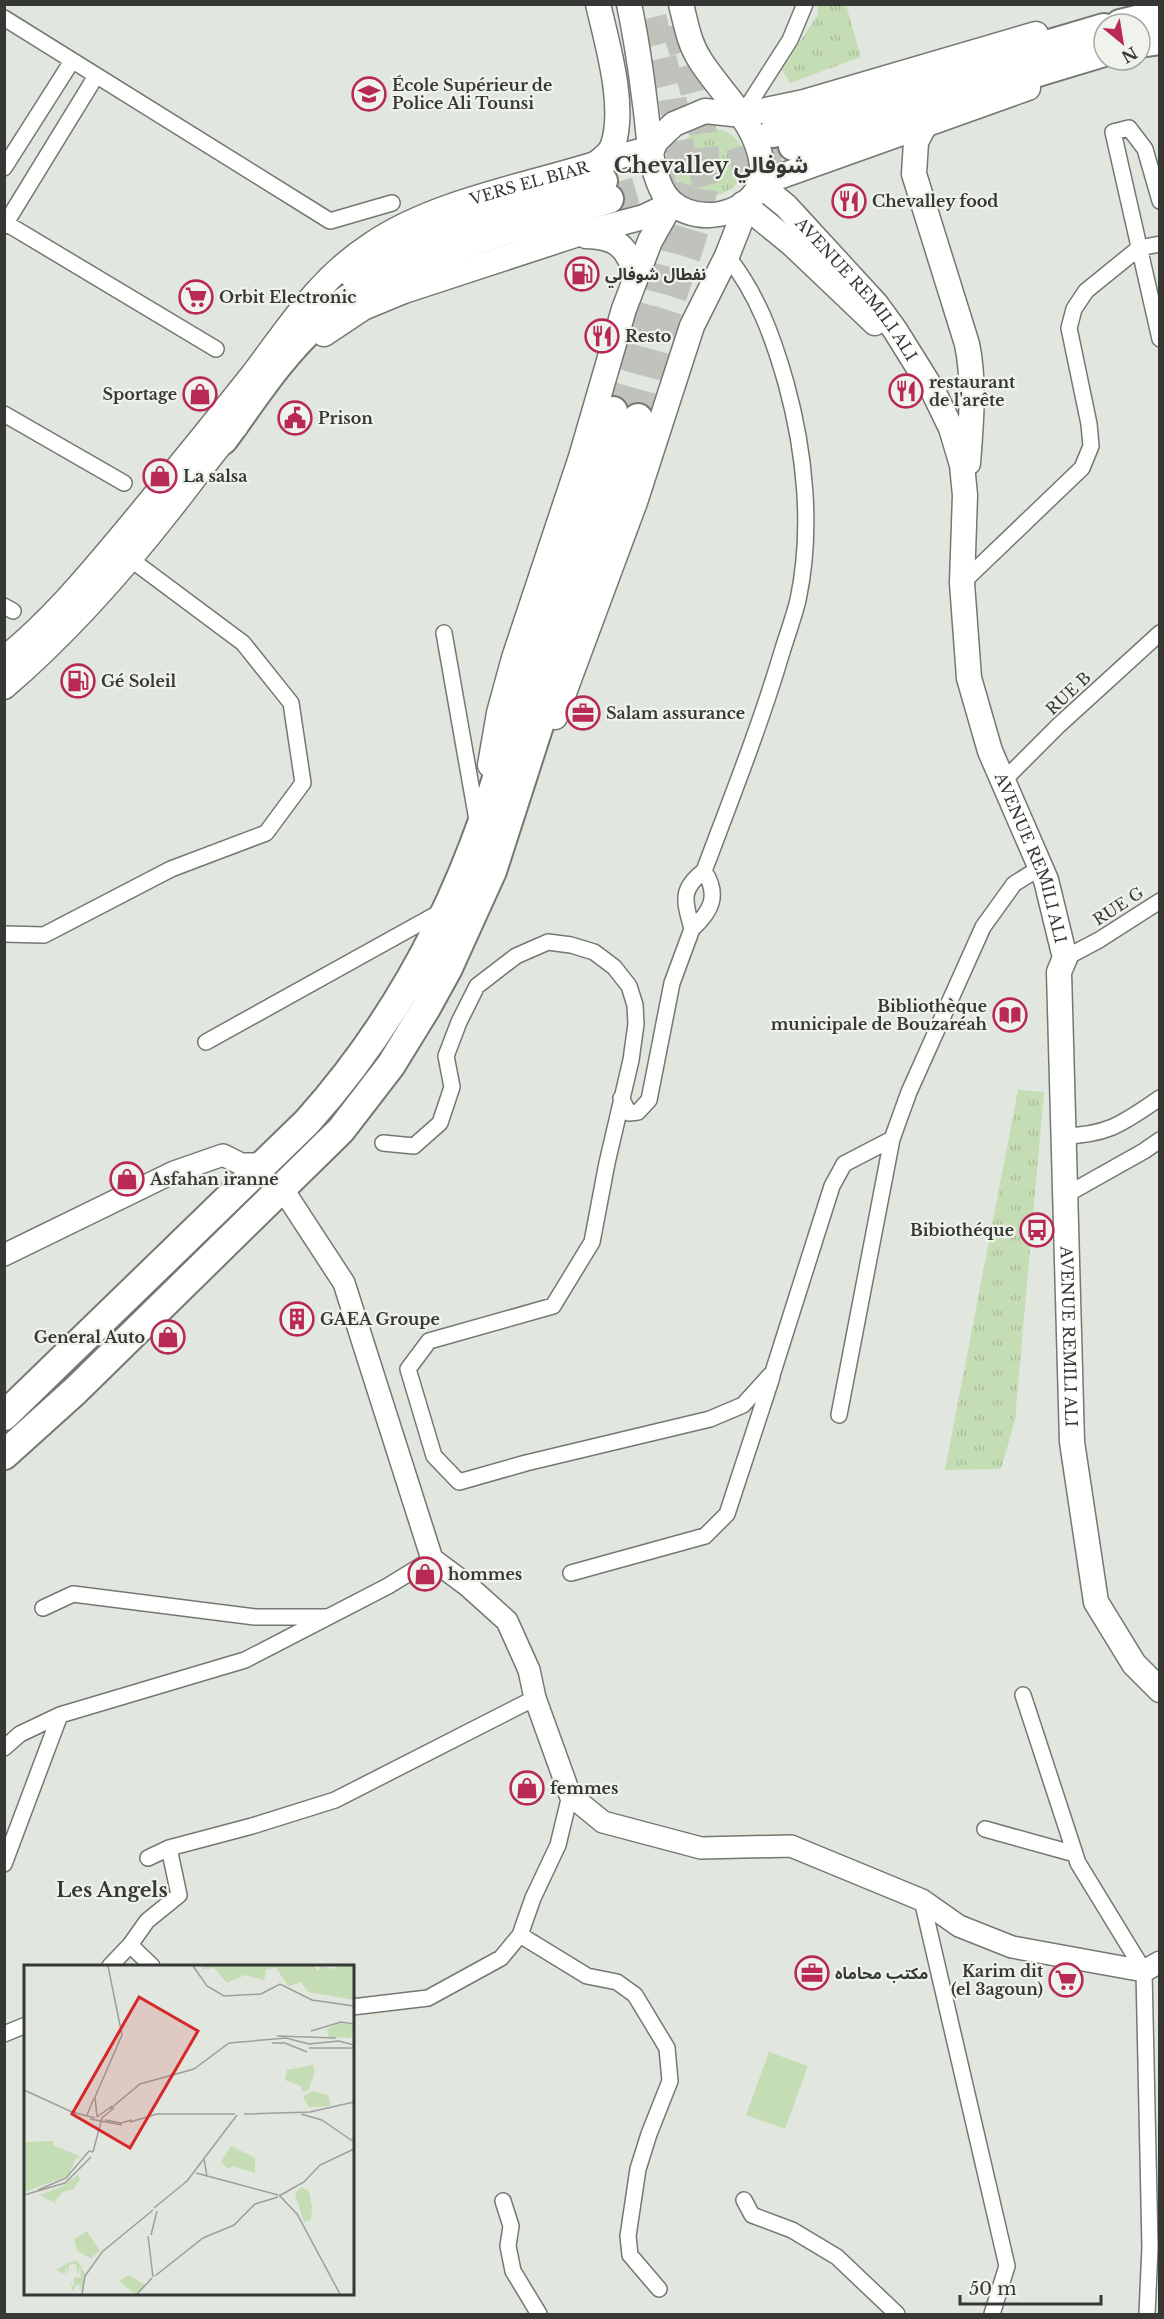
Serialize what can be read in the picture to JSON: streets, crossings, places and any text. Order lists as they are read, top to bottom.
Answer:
{
  "streets": {
    "main road": ["VERS EL BIAR", "AVENUE REMILI ALI"],
    "street": ["RUE B", "RUE G"]
  },
  "crossings": [
    ["VERS EL BIAR", "AVENUE REMILI ALI"],
    ["AVENUE REMILI ALI", "RUE B"],
    ["AVENUE REMILI ALI", "RUE G"]
  ],
  "districts": ["Chevalley شوفالي", "Les Angels"],
  "places": {
    "school or university": ["École Supérieur de Police Ali Tounsi"],
    "restaurant": ["Chevalley food", "Resto", "restaurant de l'arête"],
    "fuel station": ["نفطال شوفالي", "Gé Soleil"],
    "supermarket": ["Orbit Electronic", "Karim dit (el 3agoun)"],
    "shop": [
      "Sportage",
      "La salsa",
      "Asfahan iranne",
      "General Auto",
      "hommes",
      "femmes"
    ],
    "public building": ["Prison"],
    "office": ["Salam assurance", "مكتب محاماه"],
    "library": ["Bibliothèque municipale de Bouzaréah"],
    "bus stop": ["Bibiothéque"],
    "building": ["GAEA Groupe"]
  },
  "scale_bar": "50 m",
  "north": "bottom right"
}
